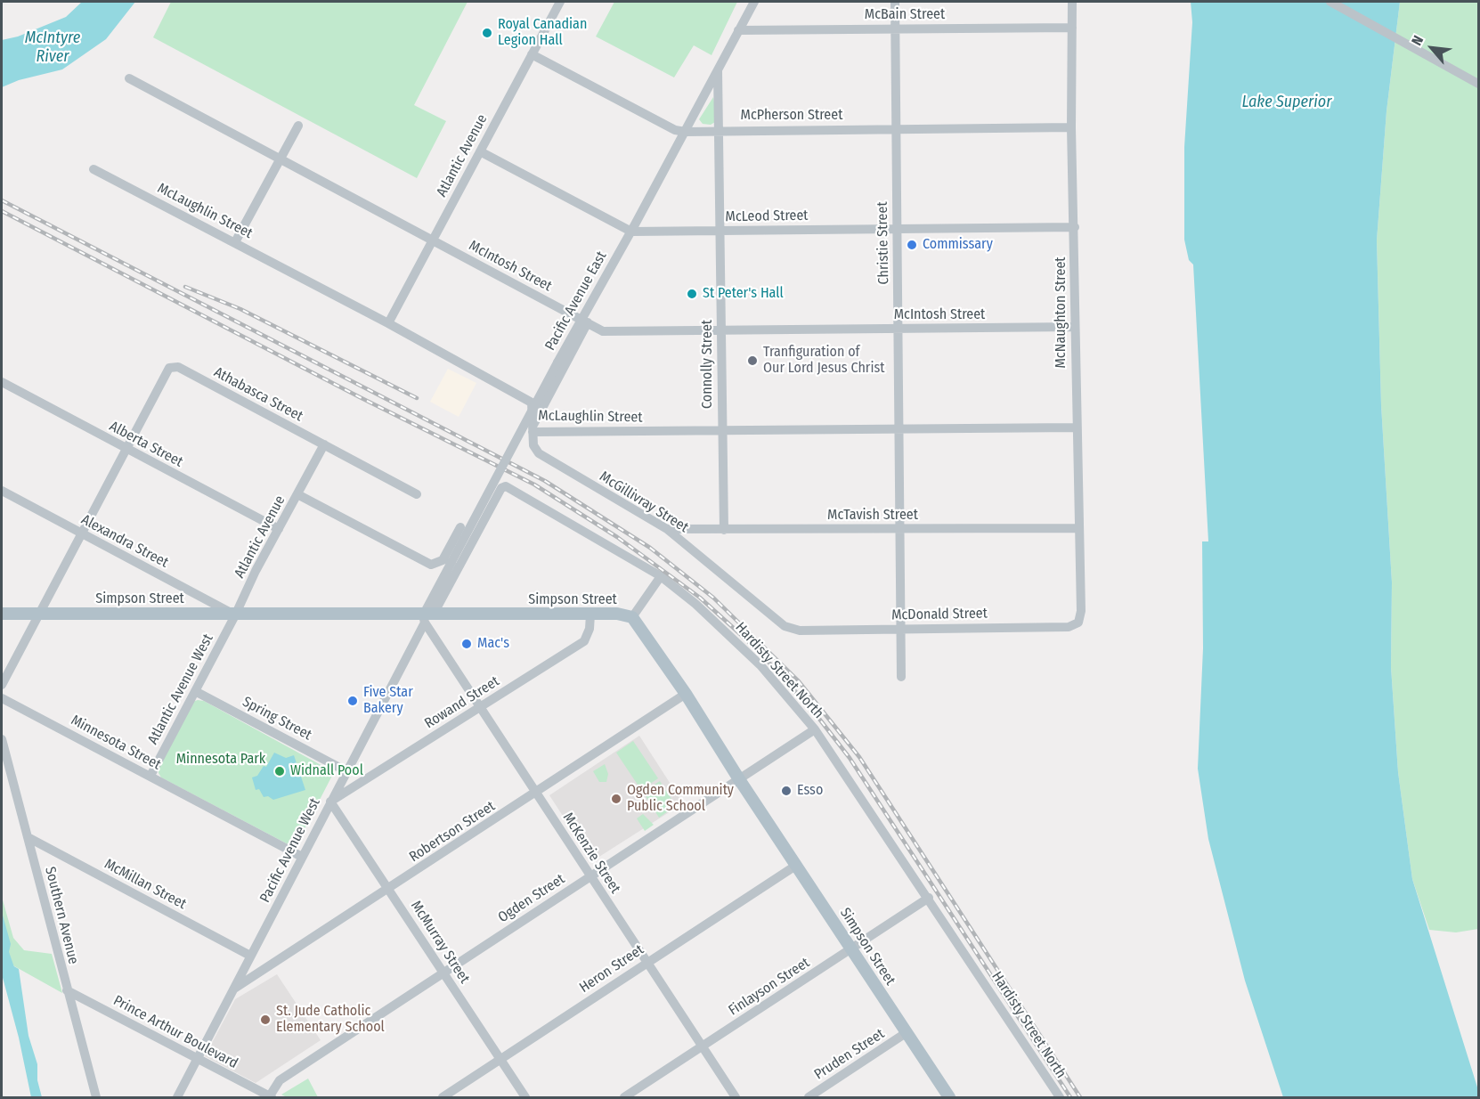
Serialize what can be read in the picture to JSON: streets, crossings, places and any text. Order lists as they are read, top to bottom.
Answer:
{
  "streets": {
    "main road": ["Simpson Street"],
    "street": [
      "McBain Street",
      "McPherson Street",
      "Atlantic Avenue",
      "McLaughlin Street",
      "McLeod Street",
      "Christie Street",
      "McIntosh Street",
      "Pacific Avenue East",
      "McNaughton Street",
      "Connolly Street",
      "Athabasca Street",
      "Alberta Street",
      "McGillivray Street",
      "McTavish Street",
      "Alexandra Street",
      "McDonald Street",
      "Hardisty Street North",
      "Atlantic Avenue West",
      "Rowand Street",
      "Spring Street",
      "Minnesota Street",
      "Robertson Street",
      "Pacific Avenue West",
      "McKenzie Street",
      "McMillan Street",
      "Ogden Street",
      "Southern Avenue",
      "McMurray Street",
      "Heron Street",
      "Finlayson Street",
      "Prince Arthur Boulevard",
      "Pruden Street"
    ]
  },
  "crossings": [
    ["McBain Street", "Christie Street"],
    ["McBain Street", "Pacific Avenue East"],
    ["McBain Street", "McNaughton Street"],
    ["McPherson Street", "Atlantic Avenue"],
    ["McPherson Street", "Christie Street"],
    ["McPherson Street", "Pacific Avenue East"],
    ["McPherson Street", "McNaughton Street"],
    ["McPherson Street", "Connolly Street"],
    ["Atlantic Avenue", "McLaughlin Street"],
    ["Atlantic Avenue", "McLeod Street"],
    ["Atlantic Avenue", "McIntosh Street"],
    ["Atlantic Avenue", "Athabasca Street"],
    ["Atlantic Avenue", "Alberta Street"],
    ["Atlantic Avenue", "Alexandra Street"],
    ["Atlantic Avenue", "Simpson Street"],
    ["Atlantic Avenue", "Atlantic Avenue West"],
    ["McLaughlin Street", "Christie Street"],
    ["McLaughlin Street", "McNaughton Street"],
    ["McLaughlin Street", "Connolly Street"],
    ["McLaughlin Street", "McGillivray Street"],
    ["McLeod Street", "Christie Street"],
    ["McLeod Street", "Pacific Avenue East"],
    ["McLeod Street", "McNaughton Street"],
    ["McLeod Street", "Connolly Street"],
    ["Christie Street", "McIntosh Street"],
    ["Christie Street", "McTavish Street"],
    ["Christie Street", "McDonald Street"],
    ["McIntosh Street", "Pacific Avenue East"],
    ["McIntosh Street", "McNaughton Street"],
    ["McIntosh Street", "Connolly Street"],
    ["Pacific Avenue East", "Connolly Street"],
    ["Pacific Avenue East", "Simpson Street"],
    ["Pacific Avenue East", "Hardisty Street North"],
    ["Pacific Avenue East", "Pacific Avenue West"],
    ["Pacific Avenue East", "McKenzie Street"],
    ["McNaughton Street", "McTavish Street"],
    ["McNaughton Street", "McDonald Street"],
    ["Connolly Street", "McTavish Street"],
    ["Athabasca Street", "Alberta Street"],
    ["McGillivray Street", "McTavish Street"],
    ["McGillivray Street", "McDonald Street"],
    ["Alexandra Street", "Simpson Street"],
    ["Alexandra Street", "Atlantic Avenue West"],
    ["Simpson Street", "Hardisty Street North"],
    ["Simpson Street", "Atlantic Avenue West"],
    ["Simpson Street", "Rowand Street"],
    ["Simpson Street", "Robertson Street"],
    ["Simpson Street", "Pacific Avenue West"],
    ["Simpson Street", "McKenzie Street"],
    ["Simpson Street", "Ogden Street"],
    ["Simpson Street", "Heron Street"],
    ["Simpson Street", "Finlayson Street"],
    ["Simpson Street", "Pruden Street"],
    ["Hardisty Street North", "Pacific Avenue West"],
    ["Hardisty Street North", "McKenzie Street"],
    ["Hardisty Street North", "Ogden Street"],
    ["Hardisty Street North", "Finlayson Street"],
    ["Atlantic Avenue West", "Spring Street"],
    ["Atlantic Avenue West", "Minnesota Street"],
    ["Rowand Street", "Pacific Avenue West"],
    ["Rowand Street", "McKenzie Street"],
    ["Rowand Street", "McMurray Street"],
    ["Spring Street", "Pacific Avenue West"],
    ["Minnesota Street", "Pacific Avenue West"],
    ["Robertson Street", "Pacific Avenue West"],
    ["Robertson Street", "McKenzie Street"],
    ["Robertson Street", "McMurray Street"],
    ["Pacific Avenue West", "McKenzie Street"],
    ["Pacific Avenue West", "McMillan Street"],
    ["Pacific Avenue West", "McMurray Street"],
    ["Pacific Avenue West", "Prince Arthur Boulevard"],
    ["McKenzie Street", "Ogden Street"],
    ["McKenzie Street", "Heron Street"],
    ["McKenzie Street", "Finlayson Street"],
    ["McMillan Street", "Southern Avenue"],
    ["Ogden Street", "McMurray Street"],
    ["Ogden Street", "Prince Arthur Boulevard"],
    ["Southern Avenue", "Prince Arthur Boulevard"],
    ["McMurray Street", "Heron Street"]
  ],
  "water": ["McIntyre River", "Lake Superior"],
  "parks": ["Minnesota Park"],
  "places": [
    "Royal Canadian Legion Hall",
    "Commissary",
    "St Peter's Hall",
    "Tranfiguration of Our Lord Jesus Christ",
    "Mac's",
    "Five Star Bakery",
    "Widnall Pool",
    "Esso",
    "Ogden Community Public School",
    "St. Jude Catholic Elementary School"
  ],
  "north": "top left"
}
